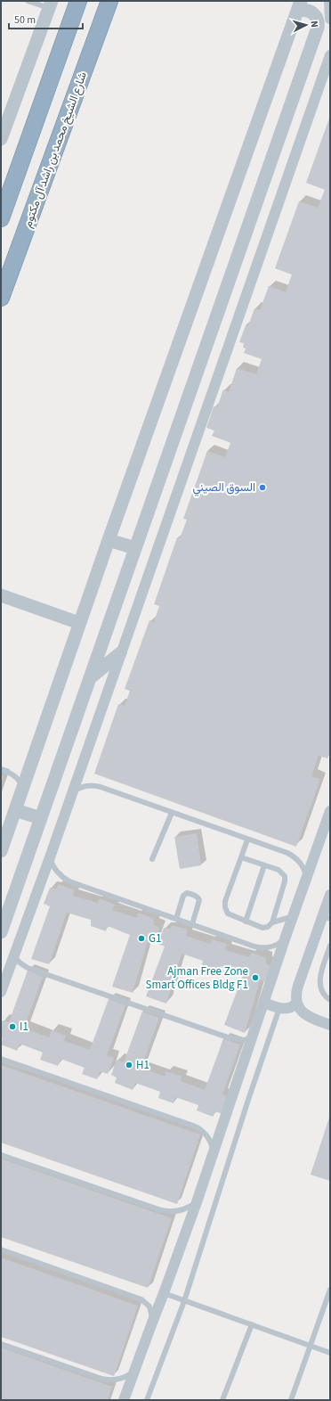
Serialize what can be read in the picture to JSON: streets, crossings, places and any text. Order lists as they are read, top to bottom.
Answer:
{
  "streets": {
    "highway": ["شارع الشيخ محمد بن راشد آل مكتوم"]
  },
  "places": [
    "السوق الصيني",
    "G1",
    "Ajman Free Zone Smart Offices Bldg F1",
    "I1",
    "H1"
  ],
  "scale_bar": "50 m",
  "north": "right"
}
